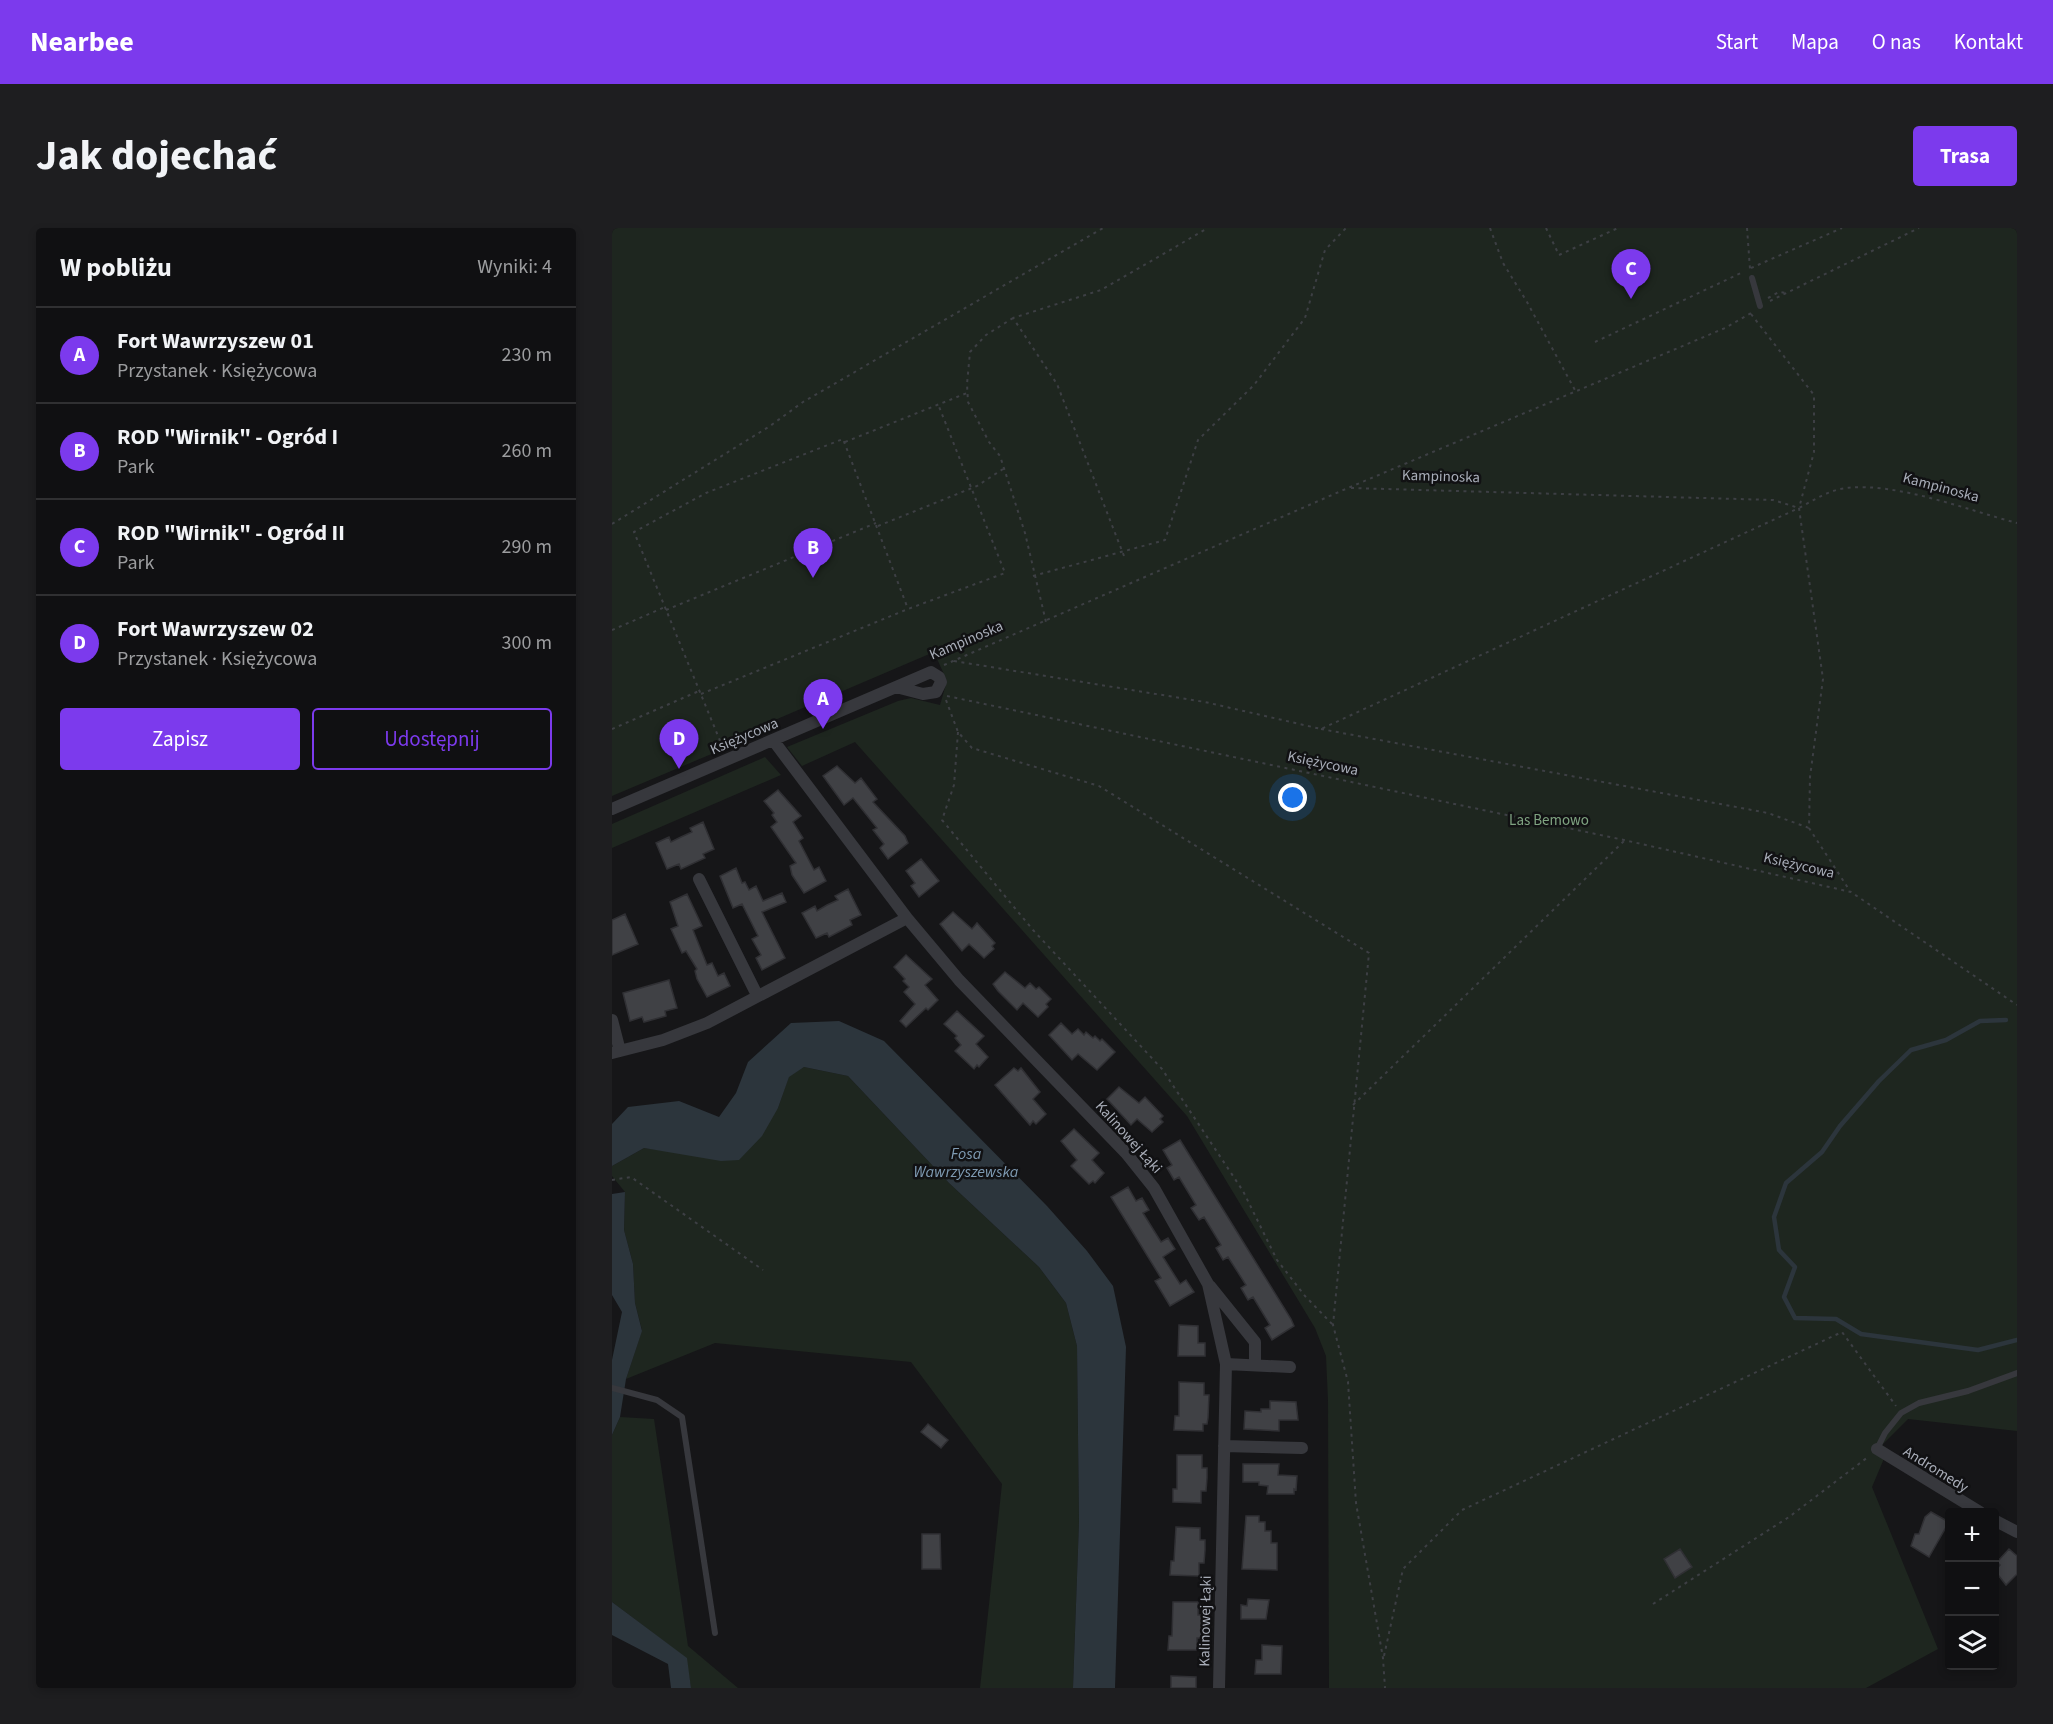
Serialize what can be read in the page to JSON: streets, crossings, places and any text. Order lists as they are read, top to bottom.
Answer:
{
  "streets": {
    "street": [
      "Kampinoska",
      "Księżycowa",
      "Kalinowej Łąki",
      "Andromedy"
    ]
  },
  "crossings": [
    ["Kampinoska", "Księżycowa"],
    ["Księżycowa", "Kalinowej Łąki"]
  ],
  "water": ["Fosa Wawrzyszewska"],
  "parks": ["Las Bemowo"],
  "page": {
    "header": "Nearbee",
    "nav": [
      "Start",
      "Mapa",
      "O nas",
      "Kontakt"
    ],
    "title": "Jak dojechać",
    "buttons": [
      "Trasa",
      ["Zapisz", "Udostępnij"]
    ],
    "heading": ["W pobliżu", "Wyniki: 4"],
    "pins": [
      "C",
      "B",
      "A",
      "D"
    ],
    "list": [
      {
        "mark": "A",
        "name": "Fort Wawrzyszew 01",
        "note": "Przystanek · Księżycowa",
        "value": "230 m"
      },
      {
        "mark": "B",
        "name": "ROD \"Wirnik\" - Ogród I",
        "note": "Park",
        "value": "260 m"
      },
      {
        "mark": "C",
        "name": "ROD \"Wirnik\" - Ogród II",
        "note": "Park",
        "value": "290 m"
      },
      {
        "mark": "D",
        "name": "Fort Wawrzyszew 02",
        "note": "Przystanek · Księżycowa",
        "value": "300 m"
      }
    ],
    "map_buttons": ["+", "−"]
  }
}
